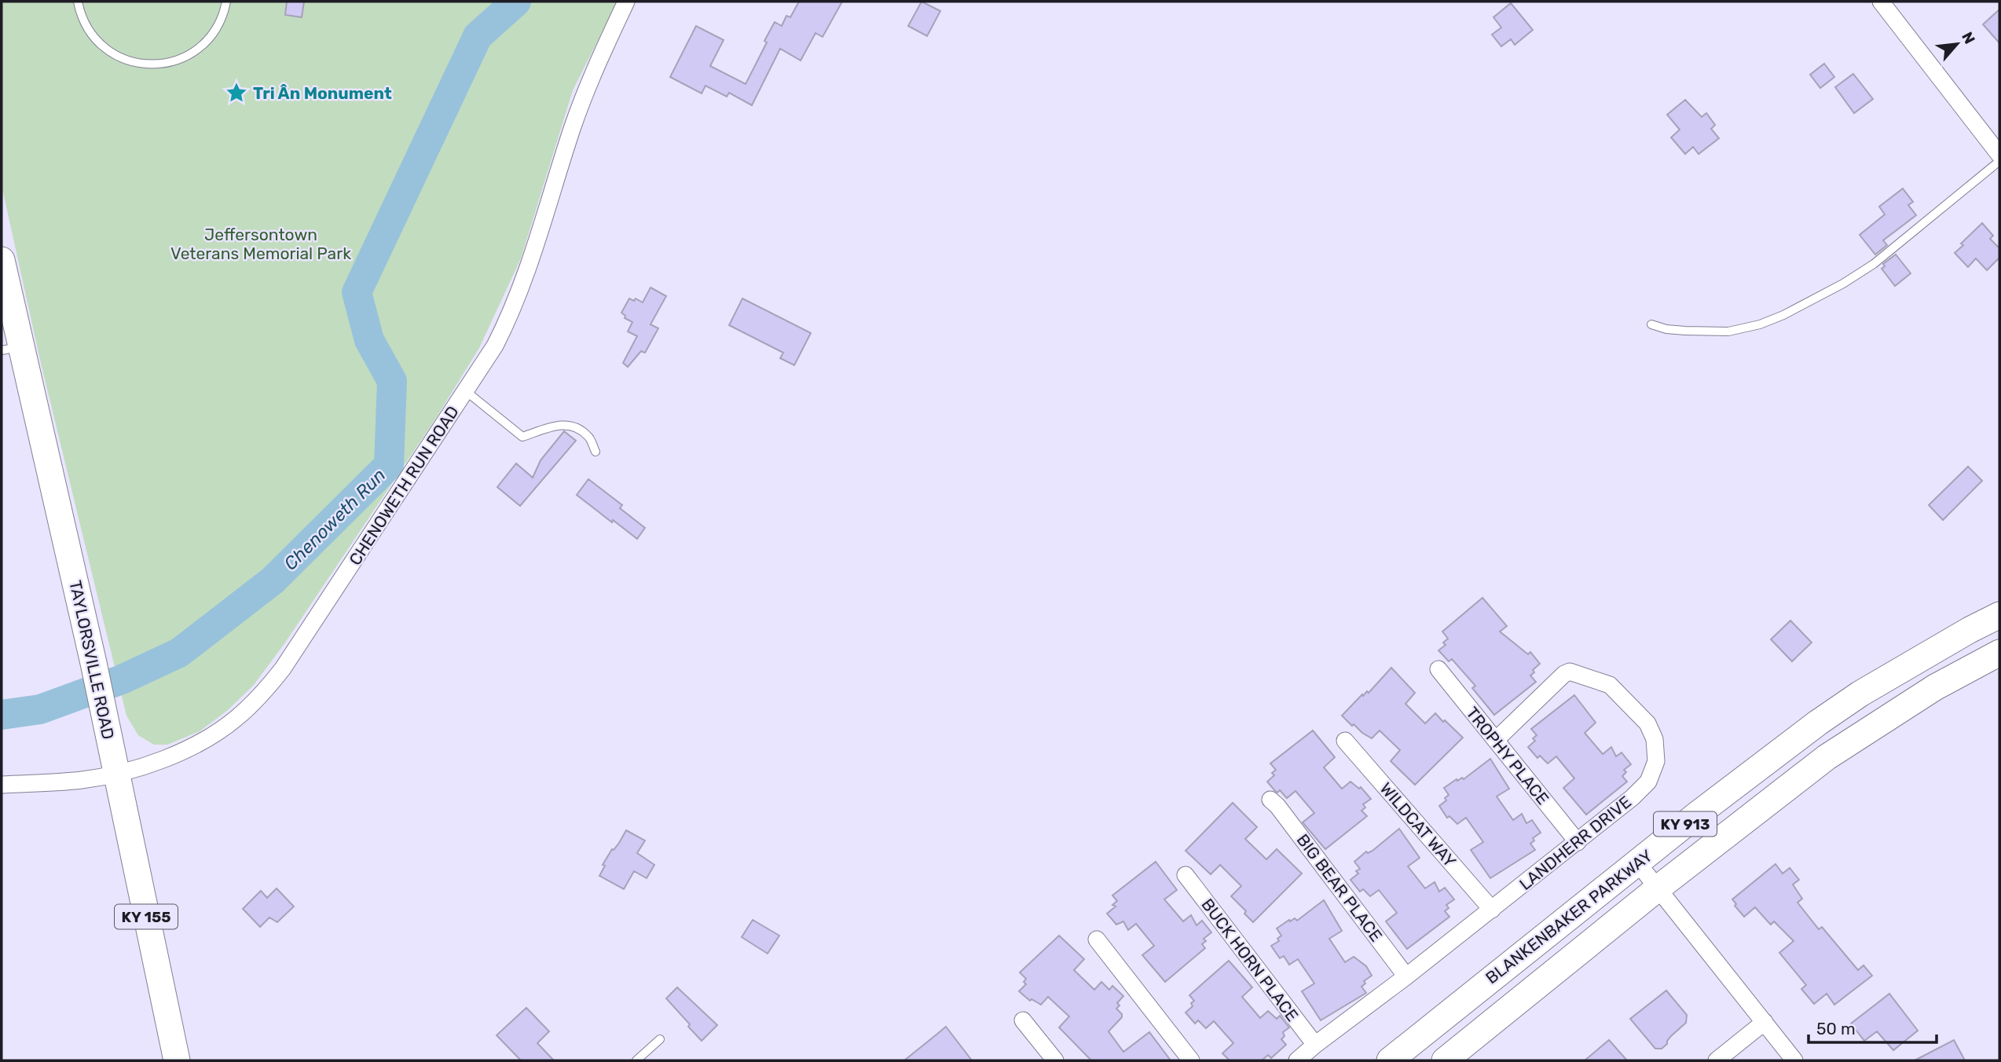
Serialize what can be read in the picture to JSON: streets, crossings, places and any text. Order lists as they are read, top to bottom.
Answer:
{
  "streets": {
    "main road": [
      "TAYLORSVILLE ROAD",
      "KY 913",
      "KY 155",
      "BLANKENBAKER PARKWAY"
    ],
    "street": [
      "CHENOWETH RUN ROAD",
      "TROPHY PLACE",
      "WILDCAT WAY",
      "LANDHERR DRIVE",
      "BIG BEAR PLACE",
      "BUCK HORN PLACE"
    ]
  },
  "crossings": [
    ["CHENOWETH RUN ROAD", "TAYLORSVILLE ROAD"],
    ["TROPHY PLACE", "LANDHERR DRIVE"],
    ["WILDCAT WAY", "LANDHERR DRIVE"],
    ["LANDHERR DRIVE", "BIG BEAR PLACE"],
    ["LANDHERR DRIVE", "BUCK HORN PLACE"]
  ],
  "water": ["Chenoweth Run"],
  "parks": ["Jeffersontown Veterans Memorial Park"],
  "places": {
    "place": ["Tri Ân Monument"]
  },
  "scale_bar": "50 m",
  "north": "top right"
}
